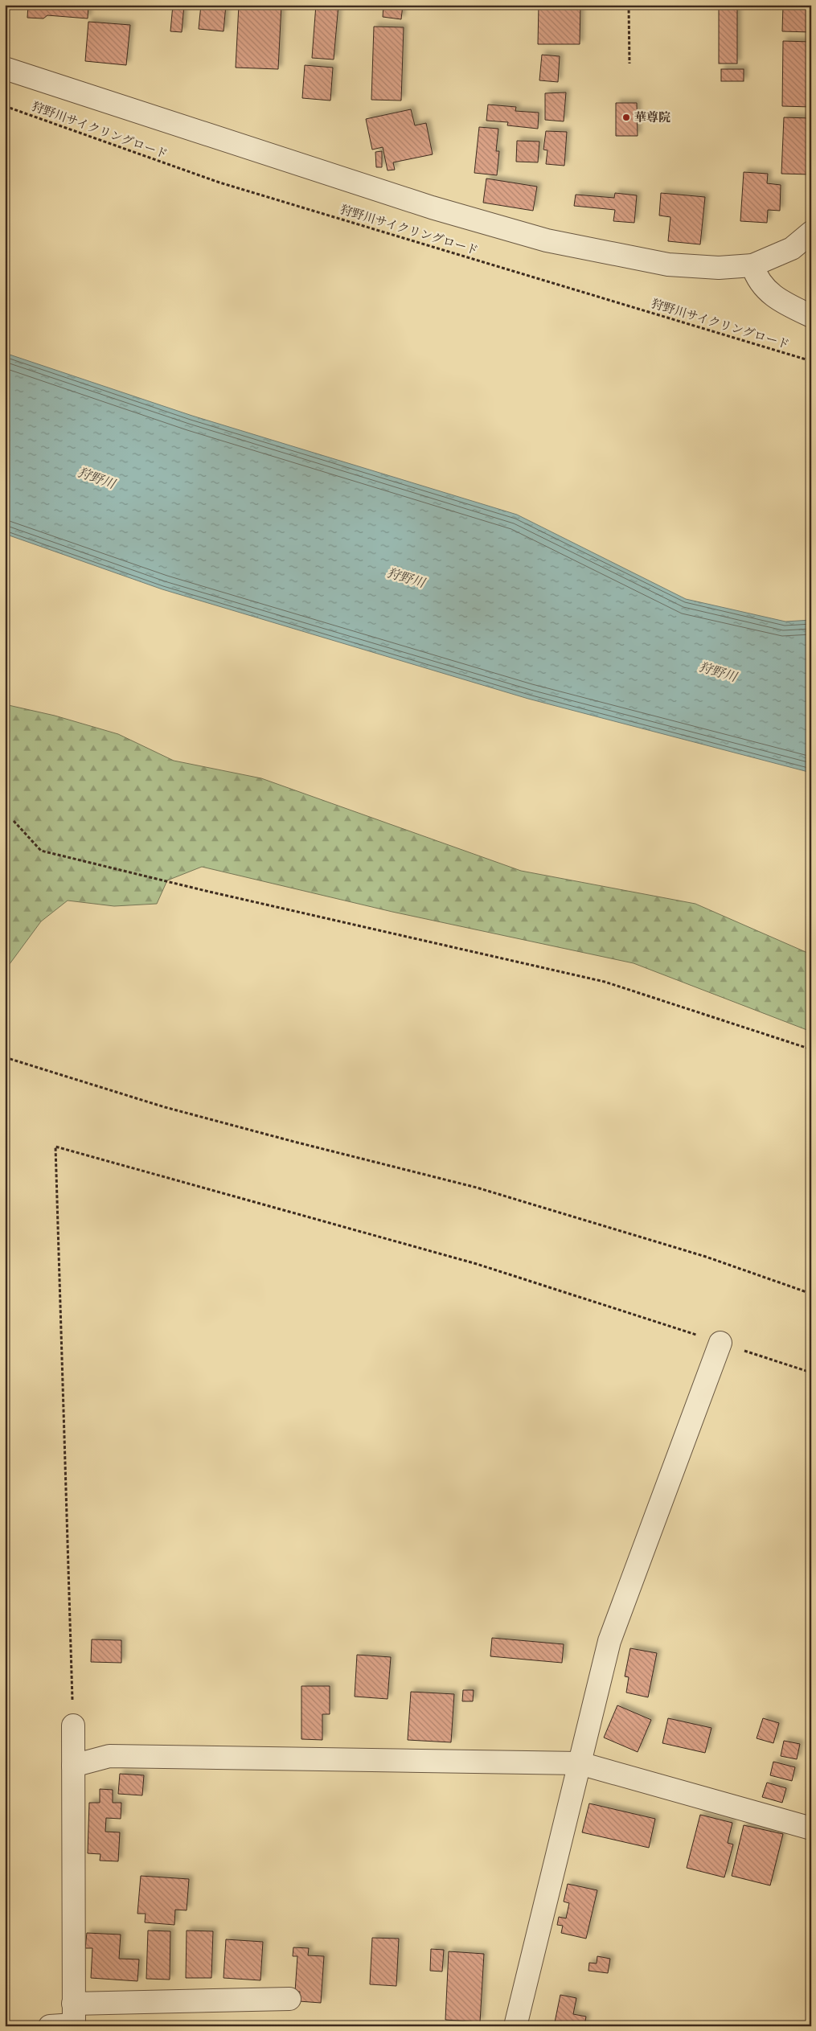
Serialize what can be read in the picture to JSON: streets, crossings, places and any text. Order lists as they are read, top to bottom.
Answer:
{
  "streets": {
    "path": ["狩野川サイクリングロード"]
  },
  "water": ["狩野川"],
  "places": ["華尊院"]
}
